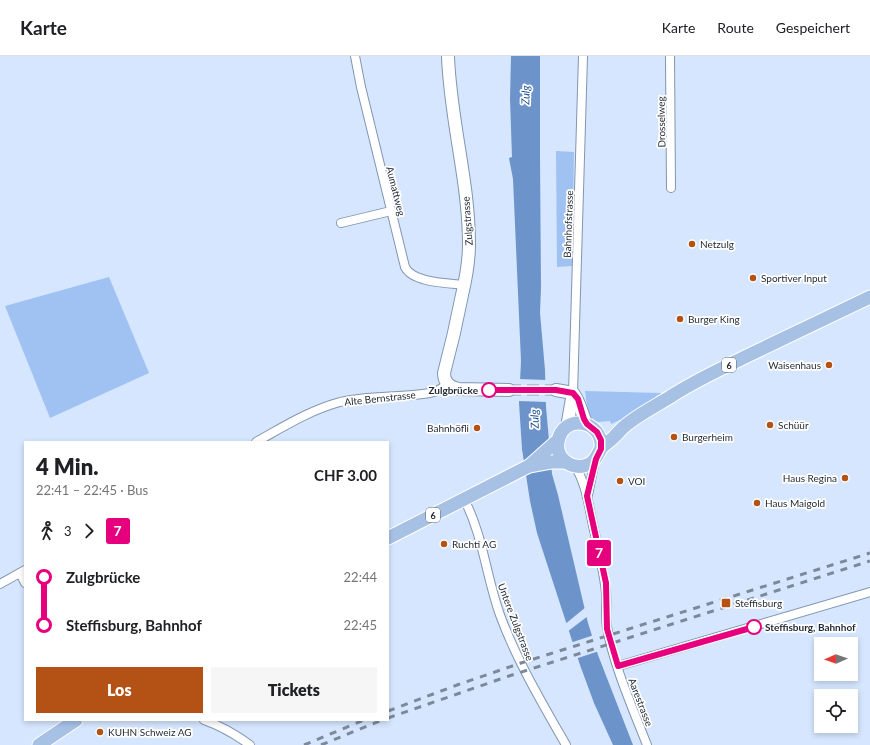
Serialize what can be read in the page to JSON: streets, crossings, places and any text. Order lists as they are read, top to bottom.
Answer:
{
  "streets": {
    "main road": ["6"],
    "street": [
      "Drosselweg",
      "Aumattweg",
      "Zulgstrasse",
      "Bahnhofstrasse",
      "Alte Bernstrasse",
      "Untere Zulgstrasse",
      "Aarestrasse"
    ]
  },
  "crossings": [
    ["Aumattweg", "Zulgstrasse"],
    ["Zulgstrasse", "Alte Bernstrasse"],
    ["6", "Untere Zulgstrasse"]
  ],
  "water": ["Zulg"],
  "places": {
    "other": [
      "Netzulg",
      "Sportiver Input",
      "Burger King",
      "Waisenhaus",
      "Zulgbrücke",
      "Schüür",
      "Bahnhöfli",
      "Burgerheim",
      "Haus Regina",
      "VOI",
      "Haus Maigold",
      "Ruchti AG",
      "Steffisburg, Bahnhof",
      "KUHN Schweiz AG"
    ],
    "transit": ["Steffisburg"]
  },
  "lines": ["bus line 7"],
  "north": "left",
  "page": {
    "header": "Karte",
    "nav": ["Karte", "Route", "Gespeichert"],
    "on_map": "7",
    "heading": ["4 Min.", "22:41 – 22:45 · Bus", "CHF 3.00"],
    "legs": ["3", "7"],
    "list": [
      {
        "name": "Zulgbrücke",
        "value": "22:44"
      },
      {
        "name": "Steffisburg, Bahnhof",
        "value": "22:45"
      }
    ],
    "buttons": ["Los", "Tickets"]
  }
}
